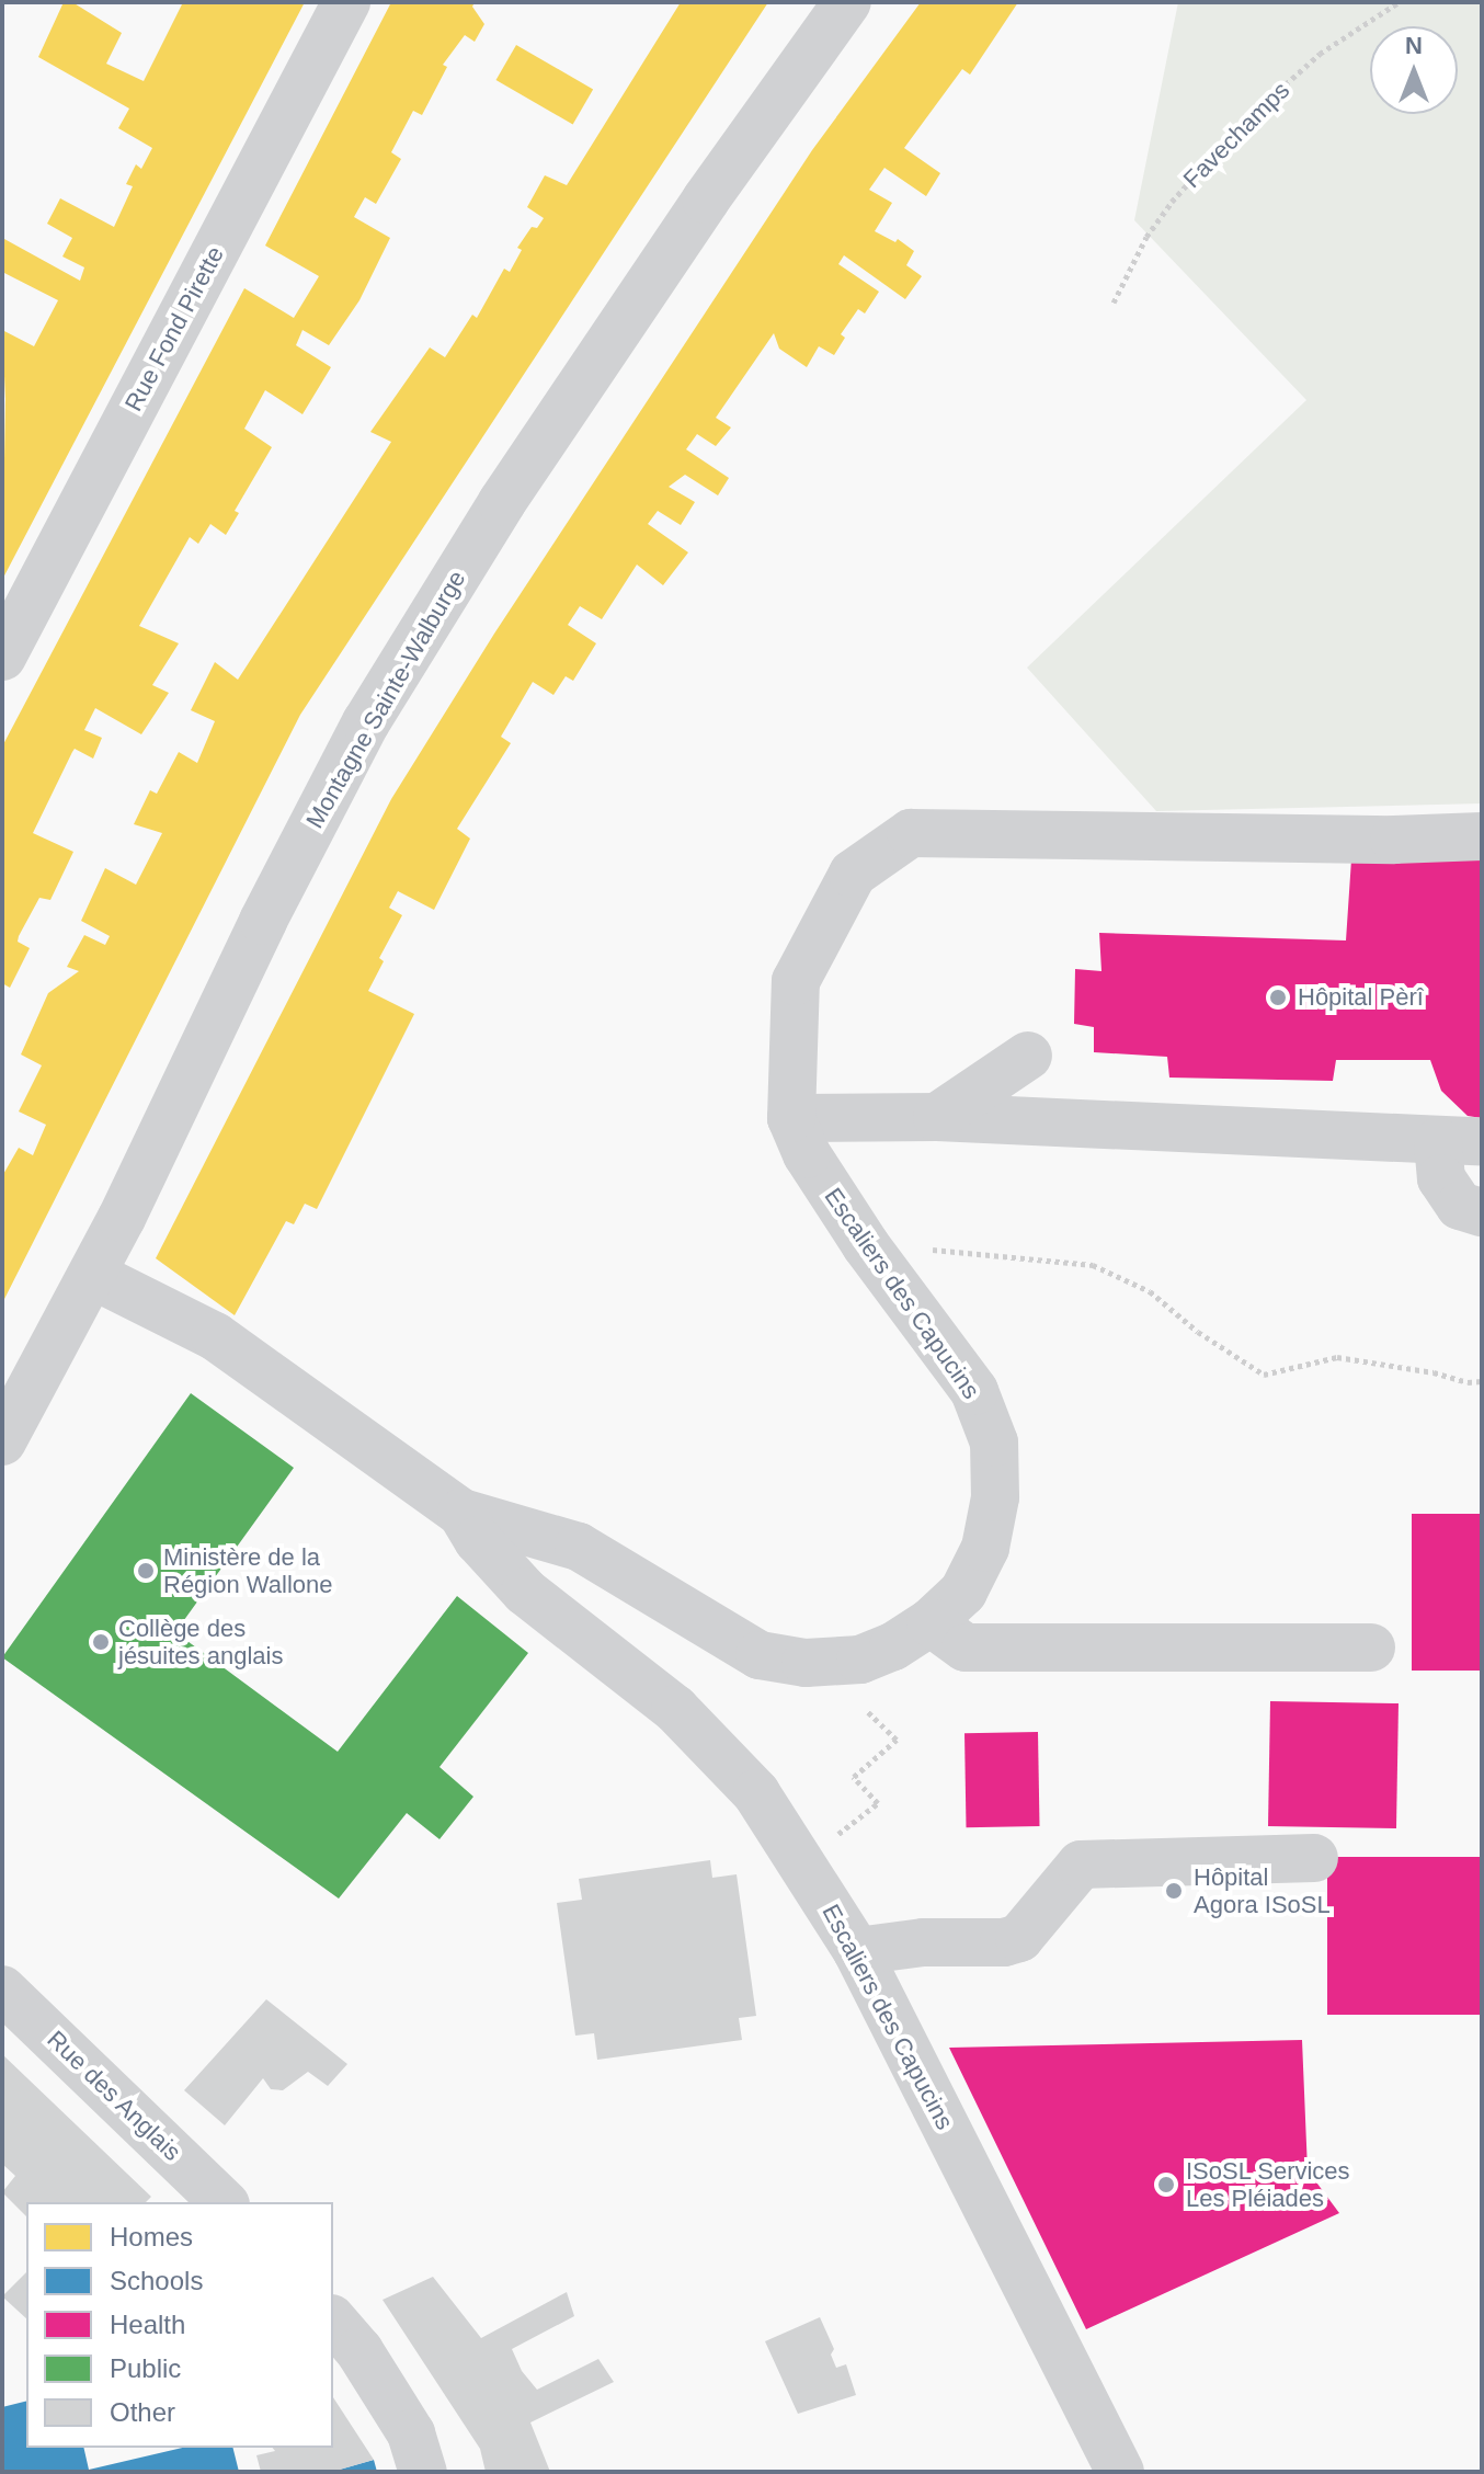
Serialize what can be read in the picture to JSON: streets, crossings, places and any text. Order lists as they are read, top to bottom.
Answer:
{
  "streets": {
    "street": [
      "Rue Fond Pirette",
      "Montagne Sainte-Walburge",
      "Escaliers des Capucins",
      "Rue des Anglais"
    ],
    "path": ["Favechamps"]
  },
  "crossings": [
    ["Montagne Sainte-Walburge", "Escaliers des Capucins"]
  ],
  "places": [
    "Hôpital Pèrî",
    "Ministère de la Région Wallone",
    "Collège des jésuites anglais",
    "Hôpital Agora ISoSL",
    "ISoSL Services Les Pléiades"
  ],
  "legend": [
    "Homes",
    "Schools",
    "Health",
    "Public",
    "Other"
  ],
  "north": "top"
}
